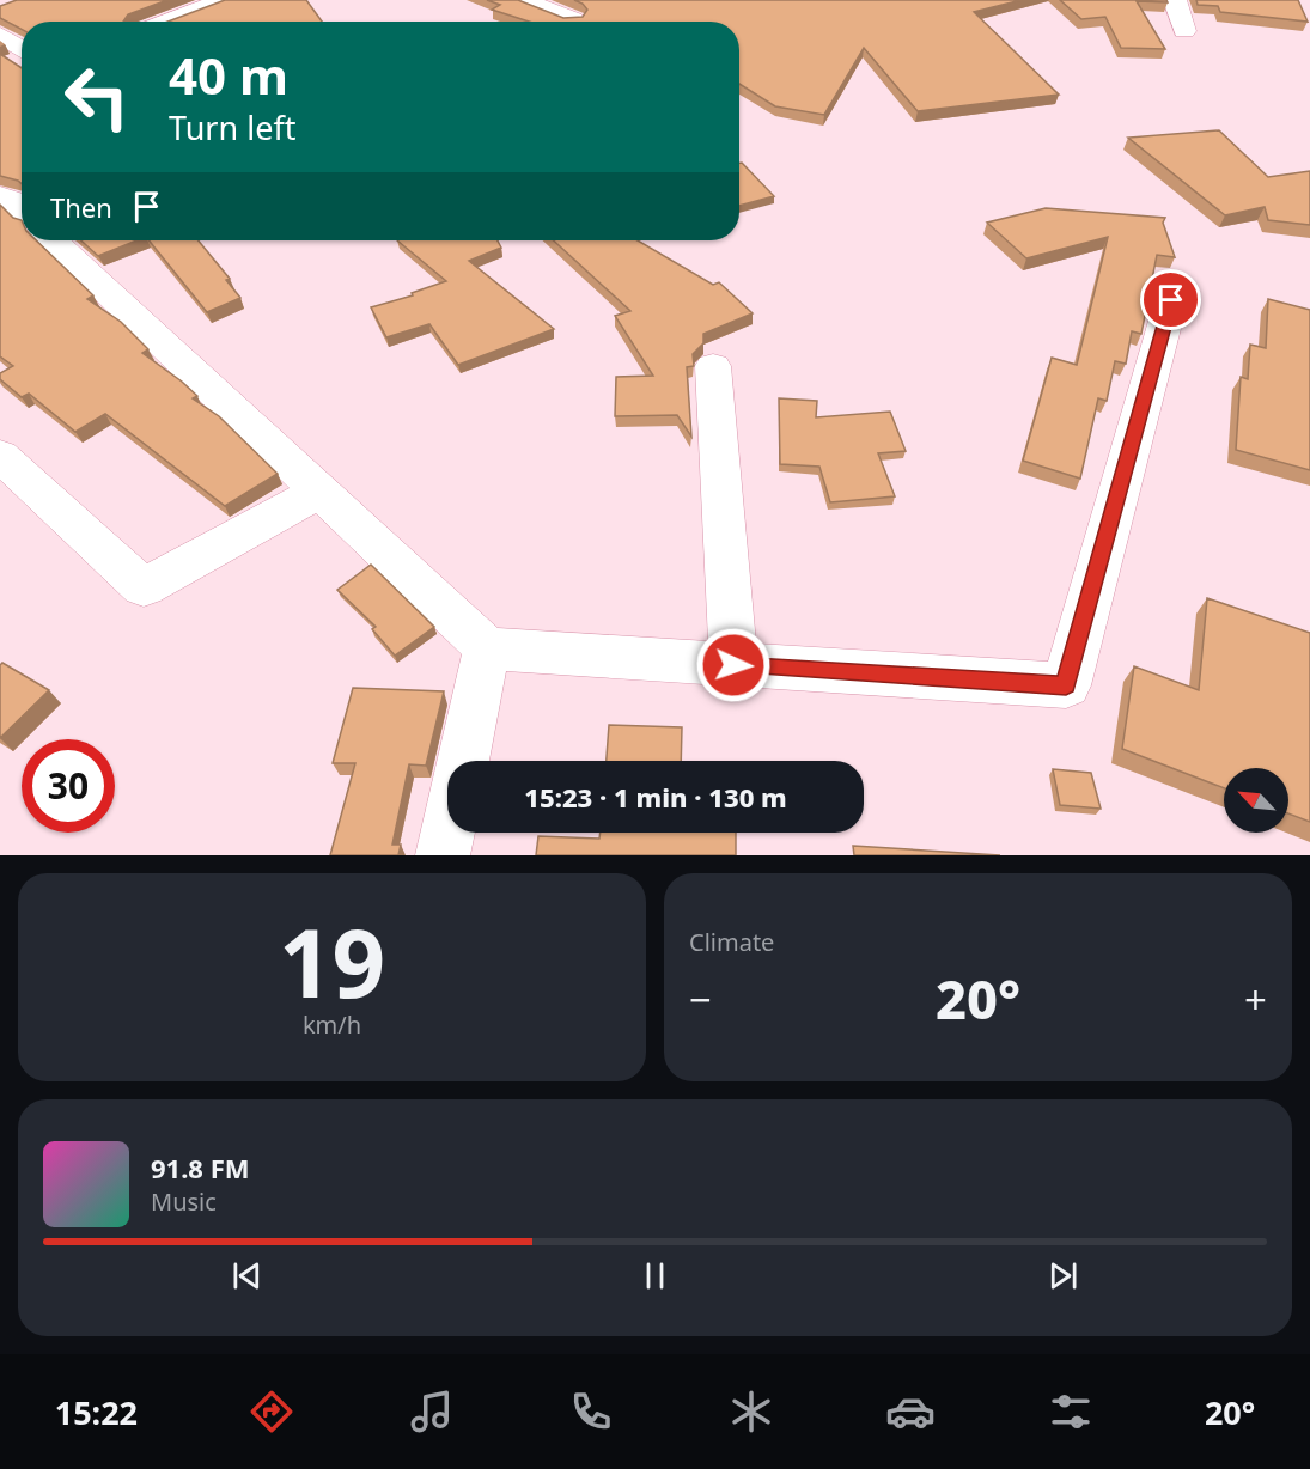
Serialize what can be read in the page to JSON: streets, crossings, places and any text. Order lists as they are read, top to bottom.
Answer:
{
  "north": "top left",
  "page": {
    "turn": ["40 m", "Turn left"],
    "then": "Then",
    "limit": "30",
    "trip": "15:23 · 1 min · 130 m",
    "tile": [
      ["19", "km/h"],
      "Climate"
    ],
    "heat": ["−", "20°", "+"],
    "song": ["91.8 FM", "Music"],
    "tabs": ["15:22", "20°"]
  }
}
